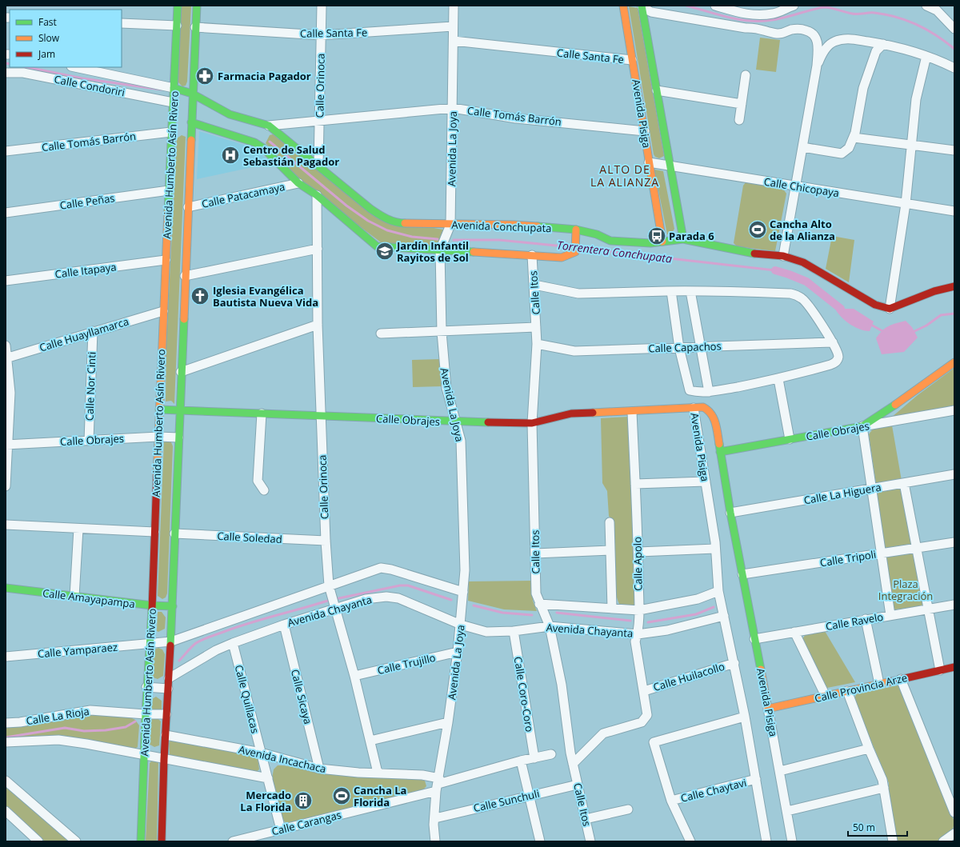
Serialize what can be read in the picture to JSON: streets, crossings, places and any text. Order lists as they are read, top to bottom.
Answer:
{
  "streets": {
    "street": [
      "Calle Santa Fe",
      "Calle Condoriri",
      "Calle Orinoca",
      "Avenida Pisiga",
      "Calle Tomás Barrón",
      "Avenida La Joya",
      "Avenida Humberto Asín Rivero",
      "Calle Chicopaya",
      "Calle Patacamaya",
      "Calle Peñas",
      "Avenida Conchupata",
      "Calle Itapaya",
      "Calle Itos",
      "Calle Huayllamarca",
      "Calle Capachos",
      "Calle Nor Cinti",
      "Calle Obrajes",
      "Calle La Higuera",
      "Calle Soledad",
      "Calle Tripoli",
      "Calle Apolo",
      "Calle Amayapampa",
      "Avenida Chayanta",
      "Calle Ravelo",
      "Calle Yamparaez",
      "Calle Trujillo",
      "Calle Huilacollo",
      "Calle Provincia Arze",
      "Calle Coro-Coro",
      "Calle Sicaya",
      "Calle Quillacas",
      "Calle La Rioja",
      "Avenida Incachaca",
      "Calle Chaytavi",
      "Calle Sunchuli",
      "Calle Carangas"
    ]
  },
  "crossings": [
    ["Calle Santa Fe", "Calle Orinoca"],
    ["Calle Santa Fe", "Avenida Pisiga"],
    ["Calle Santa Fe", "Avenida La Joya"],
    ["Calle Santa Fe", "Avenida Humberto Asín Rivero"],
    ["Calle Condoriri", "Avenida Humberto Asín Rivero"],
    ["Calle Orinoca", "Calle Tomás Barrón"],
    ["Calle Orinoca", "Avenida Conchupata"],
    ["Calle Orinoca", "Calle Obrajes"],
    ["Calle Orinoca", "Calle Soledad"],
    ["Calle Orinoca", "Avenida Chayanta"],
    ["Calle Orinoca", "Calle Trujillo"],
    ["Calle Orinoca", "Avenida Incachaca"],
    ["Avenida Pisiga", "Calle Tomás Barrón"],
    ["Avenida Pisiga", "Calle Chicopaya"],
    ["Avenida Pisiga", "Avenida Conchupata"],
    ["Avenida Pisiga", "Calle Obrajes"],
    ["Avenida Pisiga", "Calle La Higuera"],
    ["Avenida Pisiga", "Calle Tripoli"],
    ["Avenida Pisiga", "Avenida Chayanta"],
    ["Avenida Pisiga", "Calle Ravelo"],
    ["Avenida Pisiga", "Calle Huilacollo"],
    ["Avenida Pisiga", "Calle Provincia Arze"],
    ["Avenida Pisiga", "Calle Chaytavi"],
    ["Calle Tomás Barrón", "Avenida La Joya"],
    ["Calle Tomás Barrón", "Avenida Humberto Asín Rivero"],
    ["Calle Tomás Barrón", "Avenida Conchupata"],
    ["Avenida La Joya", "Avenida Conchupata"],
    ["Avenida La Joya", "Calle Obrajes"],
    ["Avenida La Joya", "Avenida Chayanta"],
    ["Avenida La Joya", "Calle Trujillo"],
    ["Avenida La Joya", "Avenida Incachaca"],
    ["Avenida La Joya", "Calle Sunchuli"],
    ["Avenida La Joya", "Calle Carangas"],
    ["Avenida Humberto Asín Rivero", "Calle Patacamaya"],
    ["Avenida Humberto Asín Rivero", "Calle Peñas"],
    ["Avenida Humberto Asín Rivero", "Avenida Conchupata"],
    ["Avenida Humberto Asín Rivero", "Calle Itapaya"],
    ["Avenida Humberto Asín Rivero", "Calle Huayllamarca"],
    ["Avenida Humberto Asín Rivero", "Calle Obrajes"],
    ["Avenida Humberto Asín Rivero", "Calle Soledad"],
    ["Avenida Humberto Asín Rivero", "Calle Amayapampa"],
    ["Avenida Humberto Asín Rivero", "Avenida Chayanta"],
    ["Avenida Humberto Asín Rivero", "Calle Yamparaez"],
    ["Avenida Humberto Asín Rivero", "Calle La Rioja"],
    ["Avenida Humberto Asín Rivero", "Avenida Incachaca"],
    ["Calle Itos", "Calle Capachos"],
    ["Calle Itos", "Calle Obrajes"],
    ["Calle Itos", "Calle Apolo"],
    ["Calle Itos", "Avenida Chayanta"],
    ["Calle Itos", "Calle Sunchuli"],
    ["Calle Huayllamarca", "Calle Nor Cinti"],
    ["Calle Nor Cinti", "Calle Obrajes"],
    ["Calle Obrajes", "Calle Apolo"],
    ["Calle Apolo", "Avenida Chayanta"],
    ["Calle Apolo", "Calle Huilacollo"],
    ["Avenida Chayanta", "Calle Coro-Coro"],
    ["Avenida Chayanta", "Calle Sicaya"],
    ["Avenida Chayanta", "Calle Quillacas"],
    ["Calle Coro-Coro", "Avenida Incachaca"],
    ["Calle Sicaya", "Avenida Incachaca"],
    ["Calle Quillacas", "Avenida Incachaca"],
    ["Calle Quillacas", "Calle Carangas"],
    ["Avenida Incachaca", "Calle Carangas"]
  ],
  "districts": ["ALTO DE LA ALIANZA"],
  "water": ["Torrentera Conchupata"],
  "parks": ["Plaza Integración"],
  "places": {
    "pharmacy": ["Farmacia Pagador"],
    "hospital": ["Centro de Salud Sebastián Pagador"],
    "sports": ["Cancha Alto de la Alianza", "Cancha La Florida"],
    "bus stop": ["Parada 6"],
    "school or university": ["Jardín Infantil Rayitos de Sol"],
    "church": ["Iglesia Evangélica Bautista Nueva Vida"],
    "building": ["Mercado La Florida"]
  },
  "legend": ["Fast", "Slow", "Jam"],
  "scale_bar": "50 m"
}
